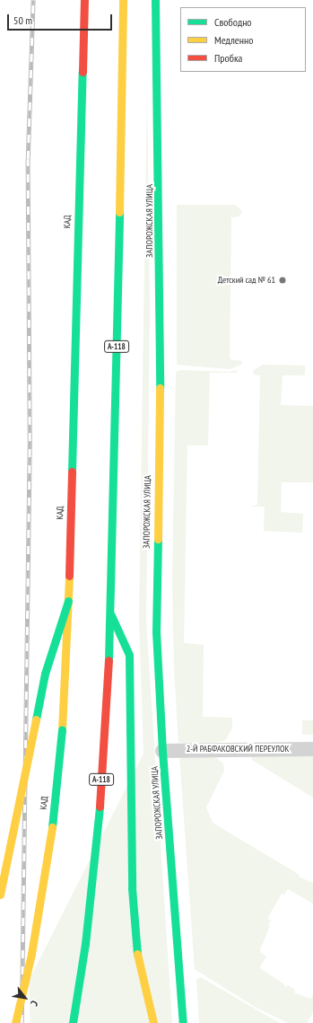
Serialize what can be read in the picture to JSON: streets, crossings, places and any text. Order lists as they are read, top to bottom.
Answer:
{
  "streets": {
    "main road": ["ЗАПОРОЖСКАЯ УЛИЦА", "КАД", "А-118"],
    "street": ["2-Й РАБФАКОВСКИЙ ПЕРЕУЛОК"]
  },
  "crossings": [
    ["ЗАПОРОЖСКАЯ УЛИЦА", "2-Й РАБФАКОВСКИЙ ПЕРЕУЛОК"]
  ],
  "places": ["Детский сад № 61"],
  "legend": ["Свободно", "Медленно", "Пробка"],
  "scale_bar": "50 m",
  "north": "bottom right"
}
